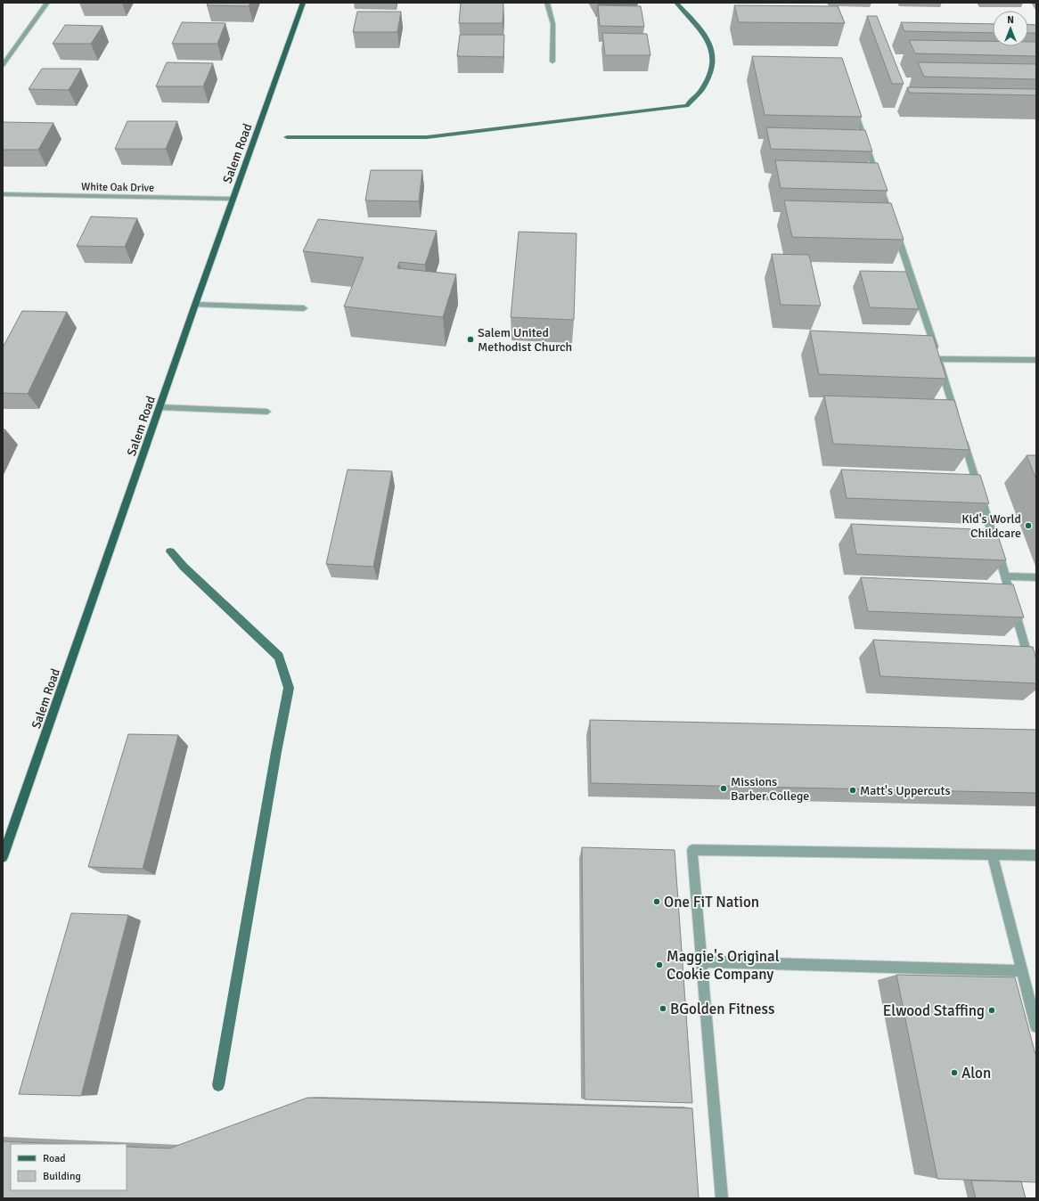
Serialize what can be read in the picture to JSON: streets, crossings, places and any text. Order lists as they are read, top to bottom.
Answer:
{
  "streets": {
    "main road": ["Salem Road"],
    "street": ["White Oak Drive"]
  },
  "crossings": [
    ["Salem Road", "White Oak Drive"]
  ],
  "places": [
    "Salem United Methodist Church",
    "Kid's World Childcare",
    "Missions Barber College",
    "Matt's Uppercuts",
    "One FiT Nation",
    "Maggie's Original Cookie Company",
    "BGolden Fitness",
    "Elwood Staffing",
    "Alon"
  ],
  "legend": ["Road", "Building"],
  "north": "top"
}
